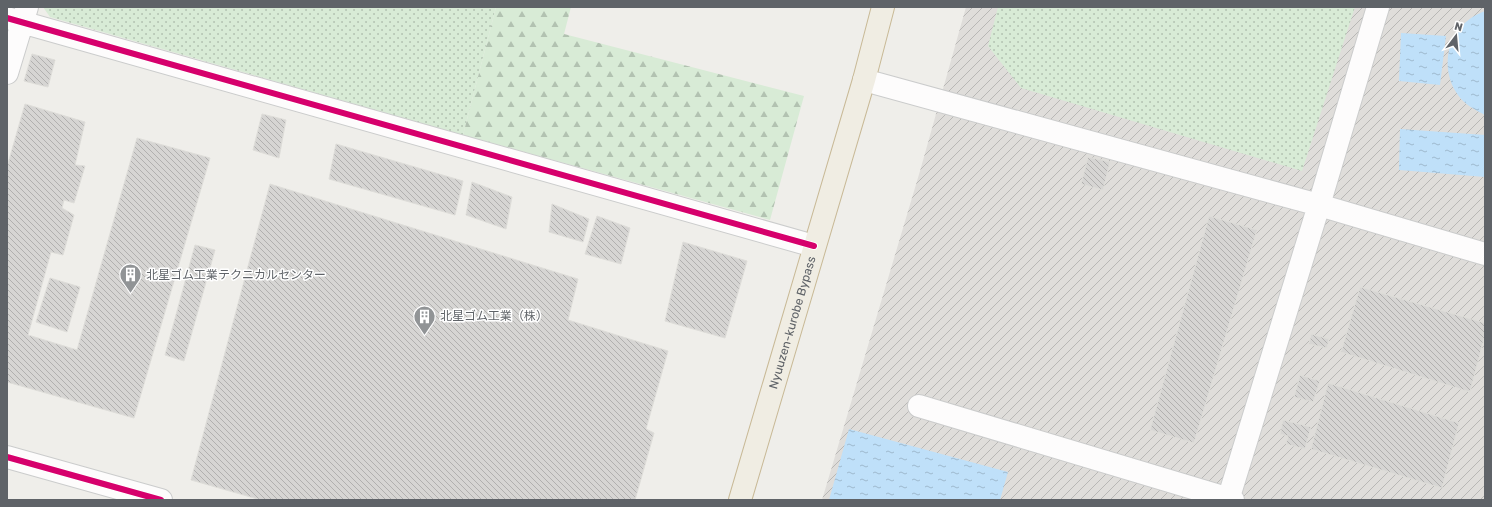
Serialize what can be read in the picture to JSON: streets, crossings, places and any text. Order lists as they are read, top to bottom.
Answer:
{
  "streets": {
    "highway": ["Nyuuzen-kurobe Bypass"]
  },
  "places": {
    "building": ["北星ゴム工業テクニカルセンター", "北星ゴム工業（株）"]
  },
  "north": "top"
}
